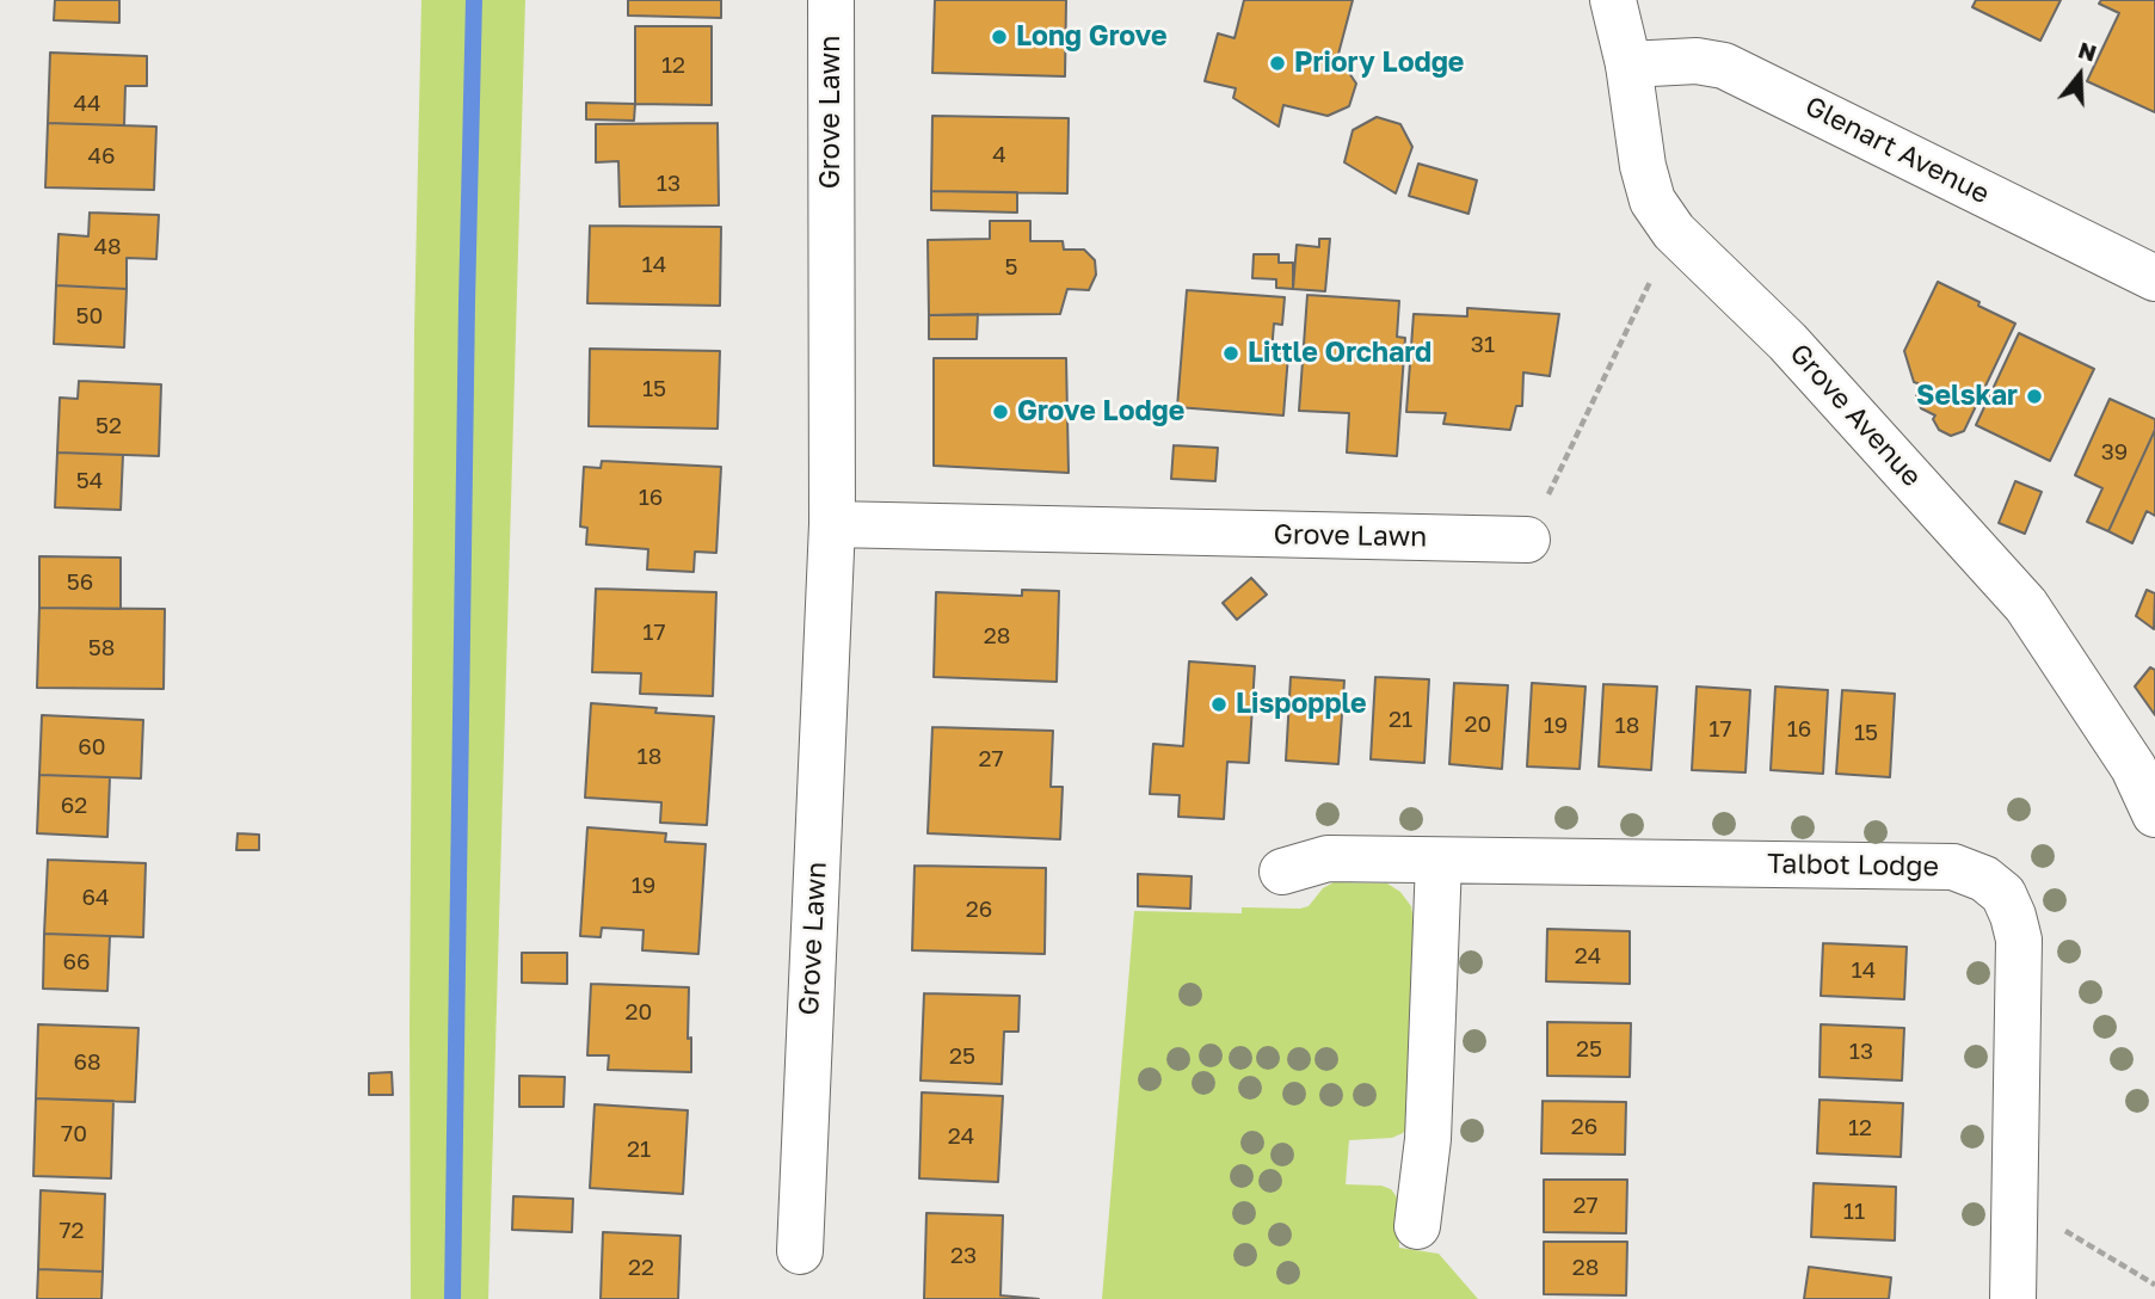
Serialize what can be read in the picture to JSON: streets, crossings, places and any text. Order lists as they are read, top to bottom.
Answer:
{
  "streets": {
    "street": [
      "Grove Lawn",
      "Glenart Avenue",
      "Grove Avenue",
      "Talbot Lodge"
    ]
  },
  "crossings": [
    ["Glenart Avenue", "Grove Avenue"]
  ],
  "places": [
    "Long Grove",
    "Priory Lodge",
    "Little Orchard",
    "Selskar",
    "Grove Lodge",
    "Lispopple"
  ],
  "house_numbers": [
    "12",
    "44",
    "4",
    "46",
    "13",
    "48",
    "14",
    "5",
    "50",
    "31",
    "15",
    "52",
    "39",
    "54",
    "16",
    "56",
    "17",
    "28",
    "58",
    "21",
    "20",
    "19",
    "18",
    "17",
    "16",
    "15",
    "60",
    "18",
    "27",
    "62",
    "19",
    "64",
    "26",
    "24",
    "66",
    "14",
    "20",
    "25",
    "13",
    "25",
    "68",
    "26",
    "12",
    "70",
    "24",
    "21",
    "27",
    "11",
    "72",
    "23",
    "22",
    "28"
  ],
  "north": "top"
}
